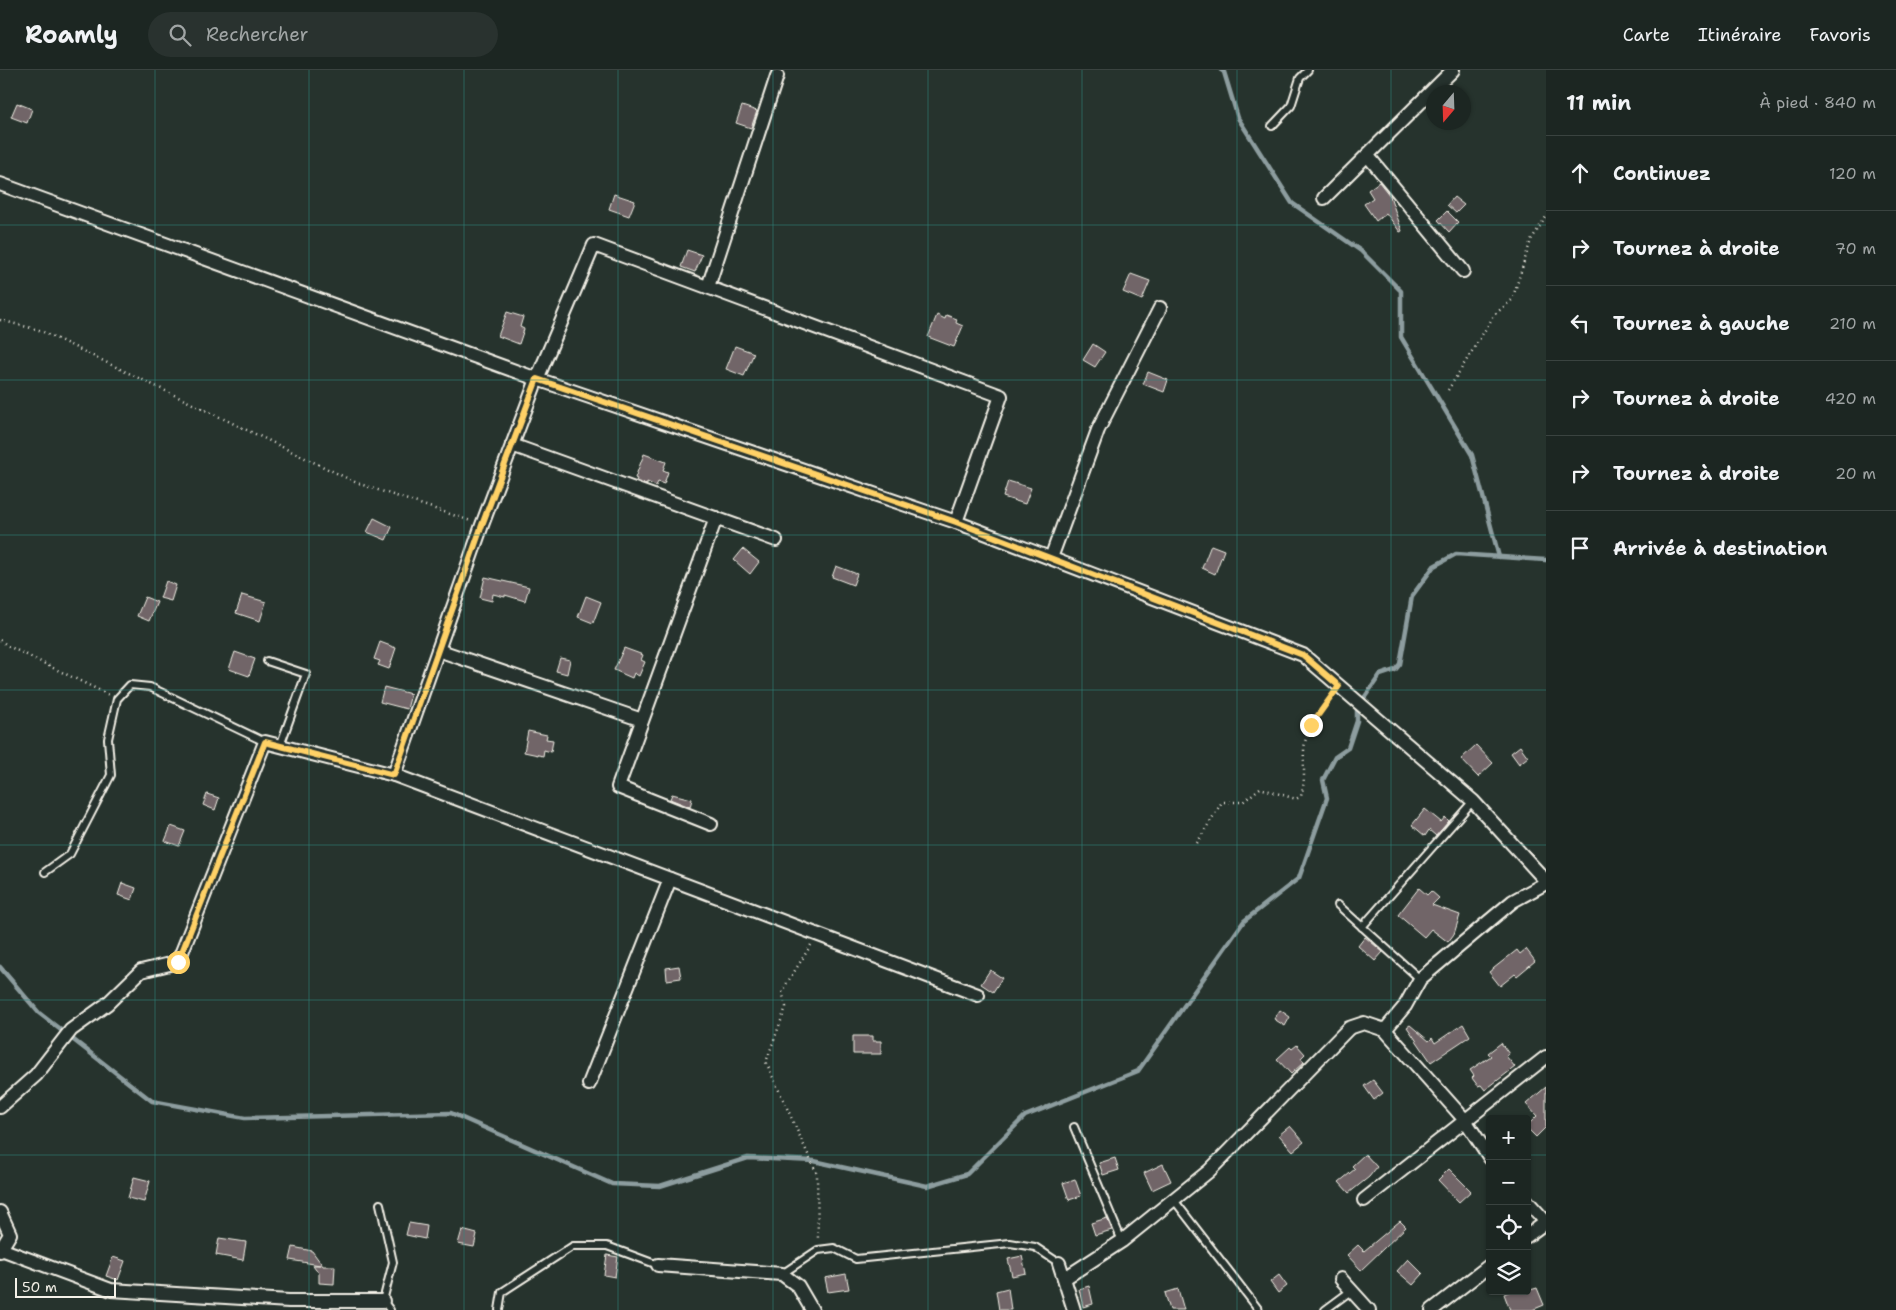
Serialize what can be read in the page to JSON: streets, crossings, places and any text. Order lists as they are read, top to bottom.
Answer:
{
  "scale_bar": "50 m",
  "north": "bottom",
  "page": {
    "header": "Roamly",
    "search": "Rechercher",
    "nav": ["Carte", "Itinéraire", "Favoris"],
    "heading": ["11 min", "À pied · 840 m"],
    "list": [
      ["Continuez", "120 m"],
      ["Tournez à droite", "70 m"],
      ["Tournez à gauche", "210 m"],
      ["Tournez à droite", "420 m"],
      ["Tournez à droite", "20 m"],
      "Arrivée à destination"
    ],
    "map_buttons": ["+", "−"],
    "scale": "50 m"
  }
}
